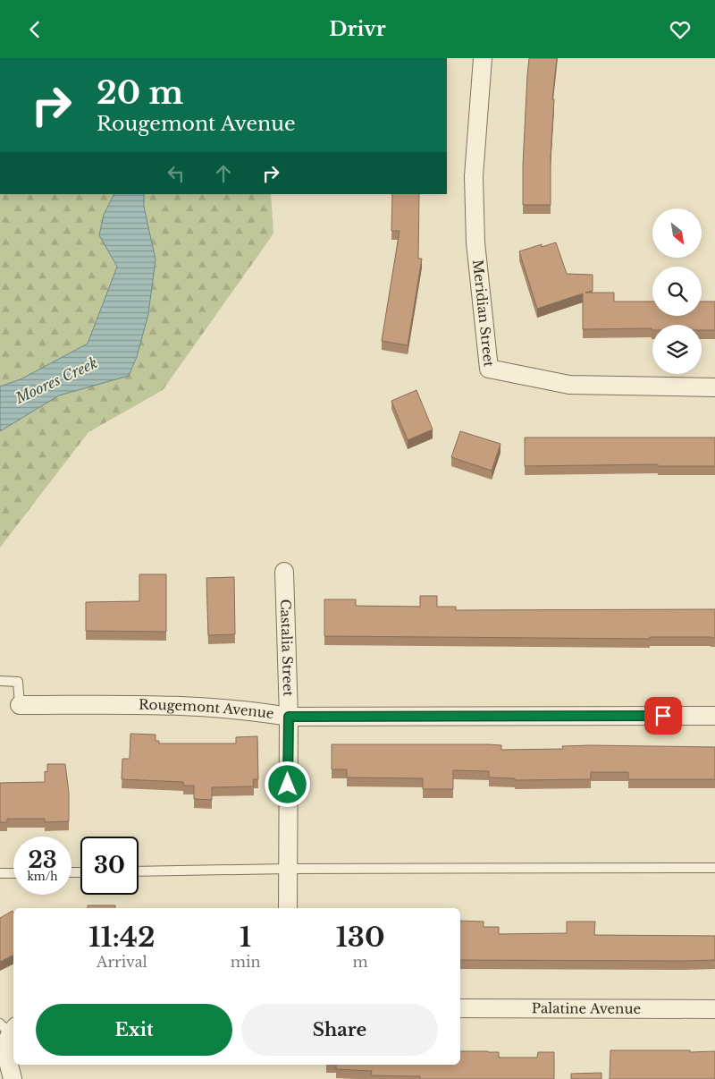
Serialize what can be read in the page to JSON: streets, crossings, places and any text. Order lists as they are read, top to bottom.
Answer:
{
  "streets": {
    "street": [
      "Meridian Street",
      "Castalia Street",
      "Rougemont Avenue",
      "Palatine Avenue"
    ]
  },
  "crossings": [
    ["Castalia Street", "Rougemont Avenue"]
  ],
  "water": ["Moores Creek"],
  "north": "bottom right",
  "page": {
    "header": "Drivr",
    "turn": ["20 m", "Rougemont Avenue"],
    "speed": "23 km/h",
    "limit": "30",
    "eta": [
      "11:42",
      "Arrival",
      "1",
      "min",
      "130",
      "m"
    ],
    "buttons": ["Exit", "Share"]
  }
}
